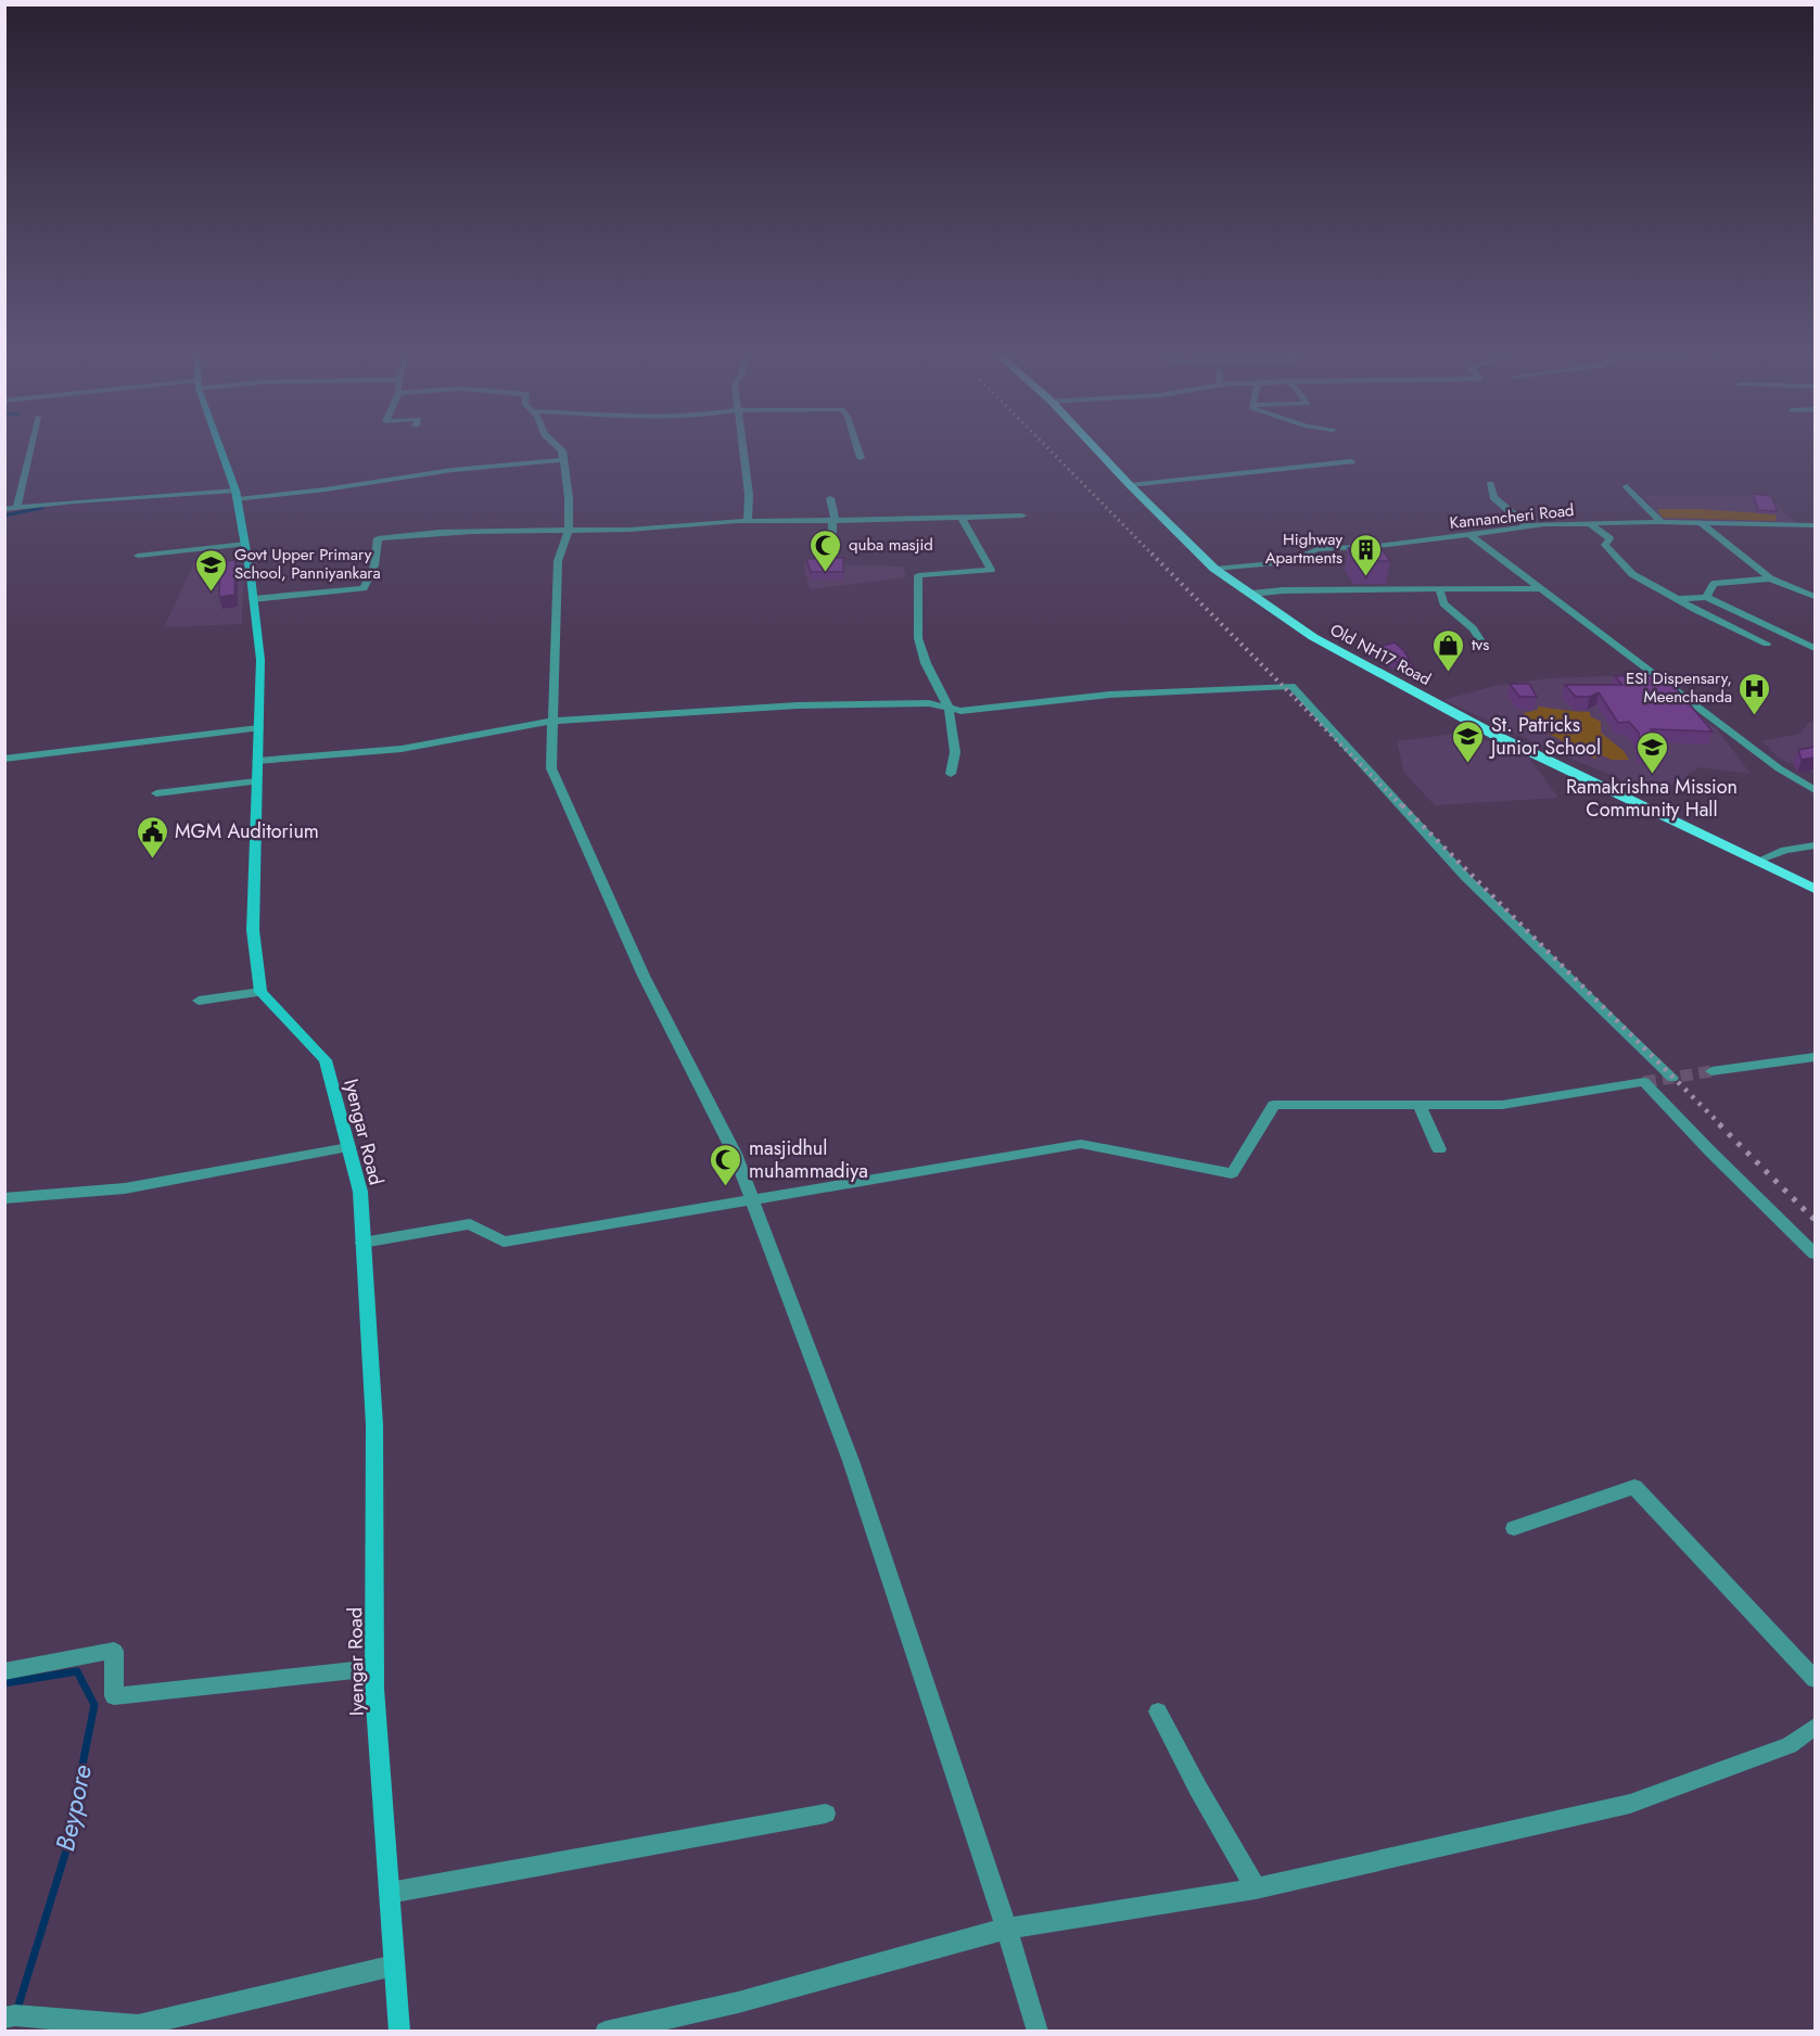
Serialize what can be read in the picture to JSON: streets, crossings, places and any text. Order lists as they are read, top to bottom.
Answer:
{
  "streets": {
    "main road": ["Old NH17 Road", "Iyengar Road"],
    "street": ["Kannancheri Road"]
  },
  "crossings": [
    ["Kannancheri Road", "Old NH17 Road"]
  ],
  "water": ["Beypore"],
  "places": {
    "mosque": ["quba masjid", "masjidhul muhammadiya"],
    "building": ["Highway Apartments"],
    "school or university": ["Govt Upper Primary School, Panniyankara", "St. Patricks Junior School", "Ramakrishna Mission Community Hall"],
    "shop": ["tvs"],
    "hospital": ["ESI Dispensary, Meenchanda"],
    "public building": ["MGM Auditorium"]
  }
}
